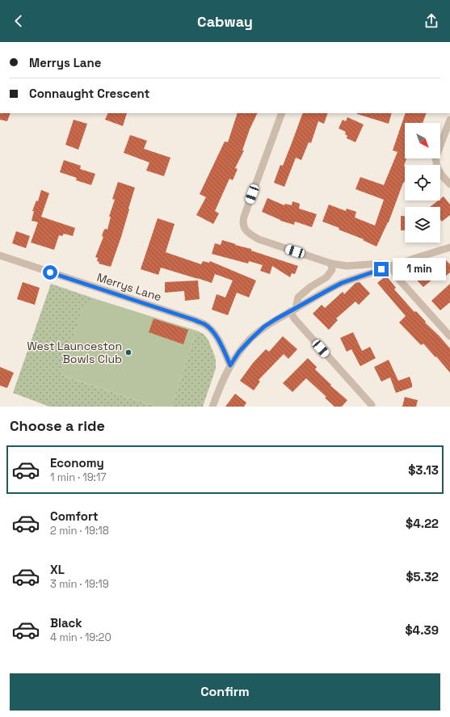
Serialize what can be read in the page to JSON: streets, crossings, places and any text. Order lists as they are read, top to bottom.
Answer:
{
  "streets": {
    "street": ["Merrys Lane"]
  },
  "places": ["West Launceston Bowls Club"],
  "north": "bottom right",
  "page": {
    "header": "Cabway",
    "banner": ["Merrys Lane", "Connaught Crescent"],
    "bubble": "1 min",
    "heading": "Choose a ride",
    "list": [
      {
        "name": "Economy",
        "note": "1 min · 19:17",
        "value": "$3.13"
      },
      {
        "name": "Comfort",
        "note": "2 min · 19:18",
        "value": "$4.22"
      },
      {
        "name": "XL",
        "note": "3 min · 19:19",
        "value": "$5.32"
      },
      {
        "name": "Black",
        "note": "4 min · 19:20",
        "value": "$4.39"
      }
    ],
    "buttons": "Confirm"
  }
}
